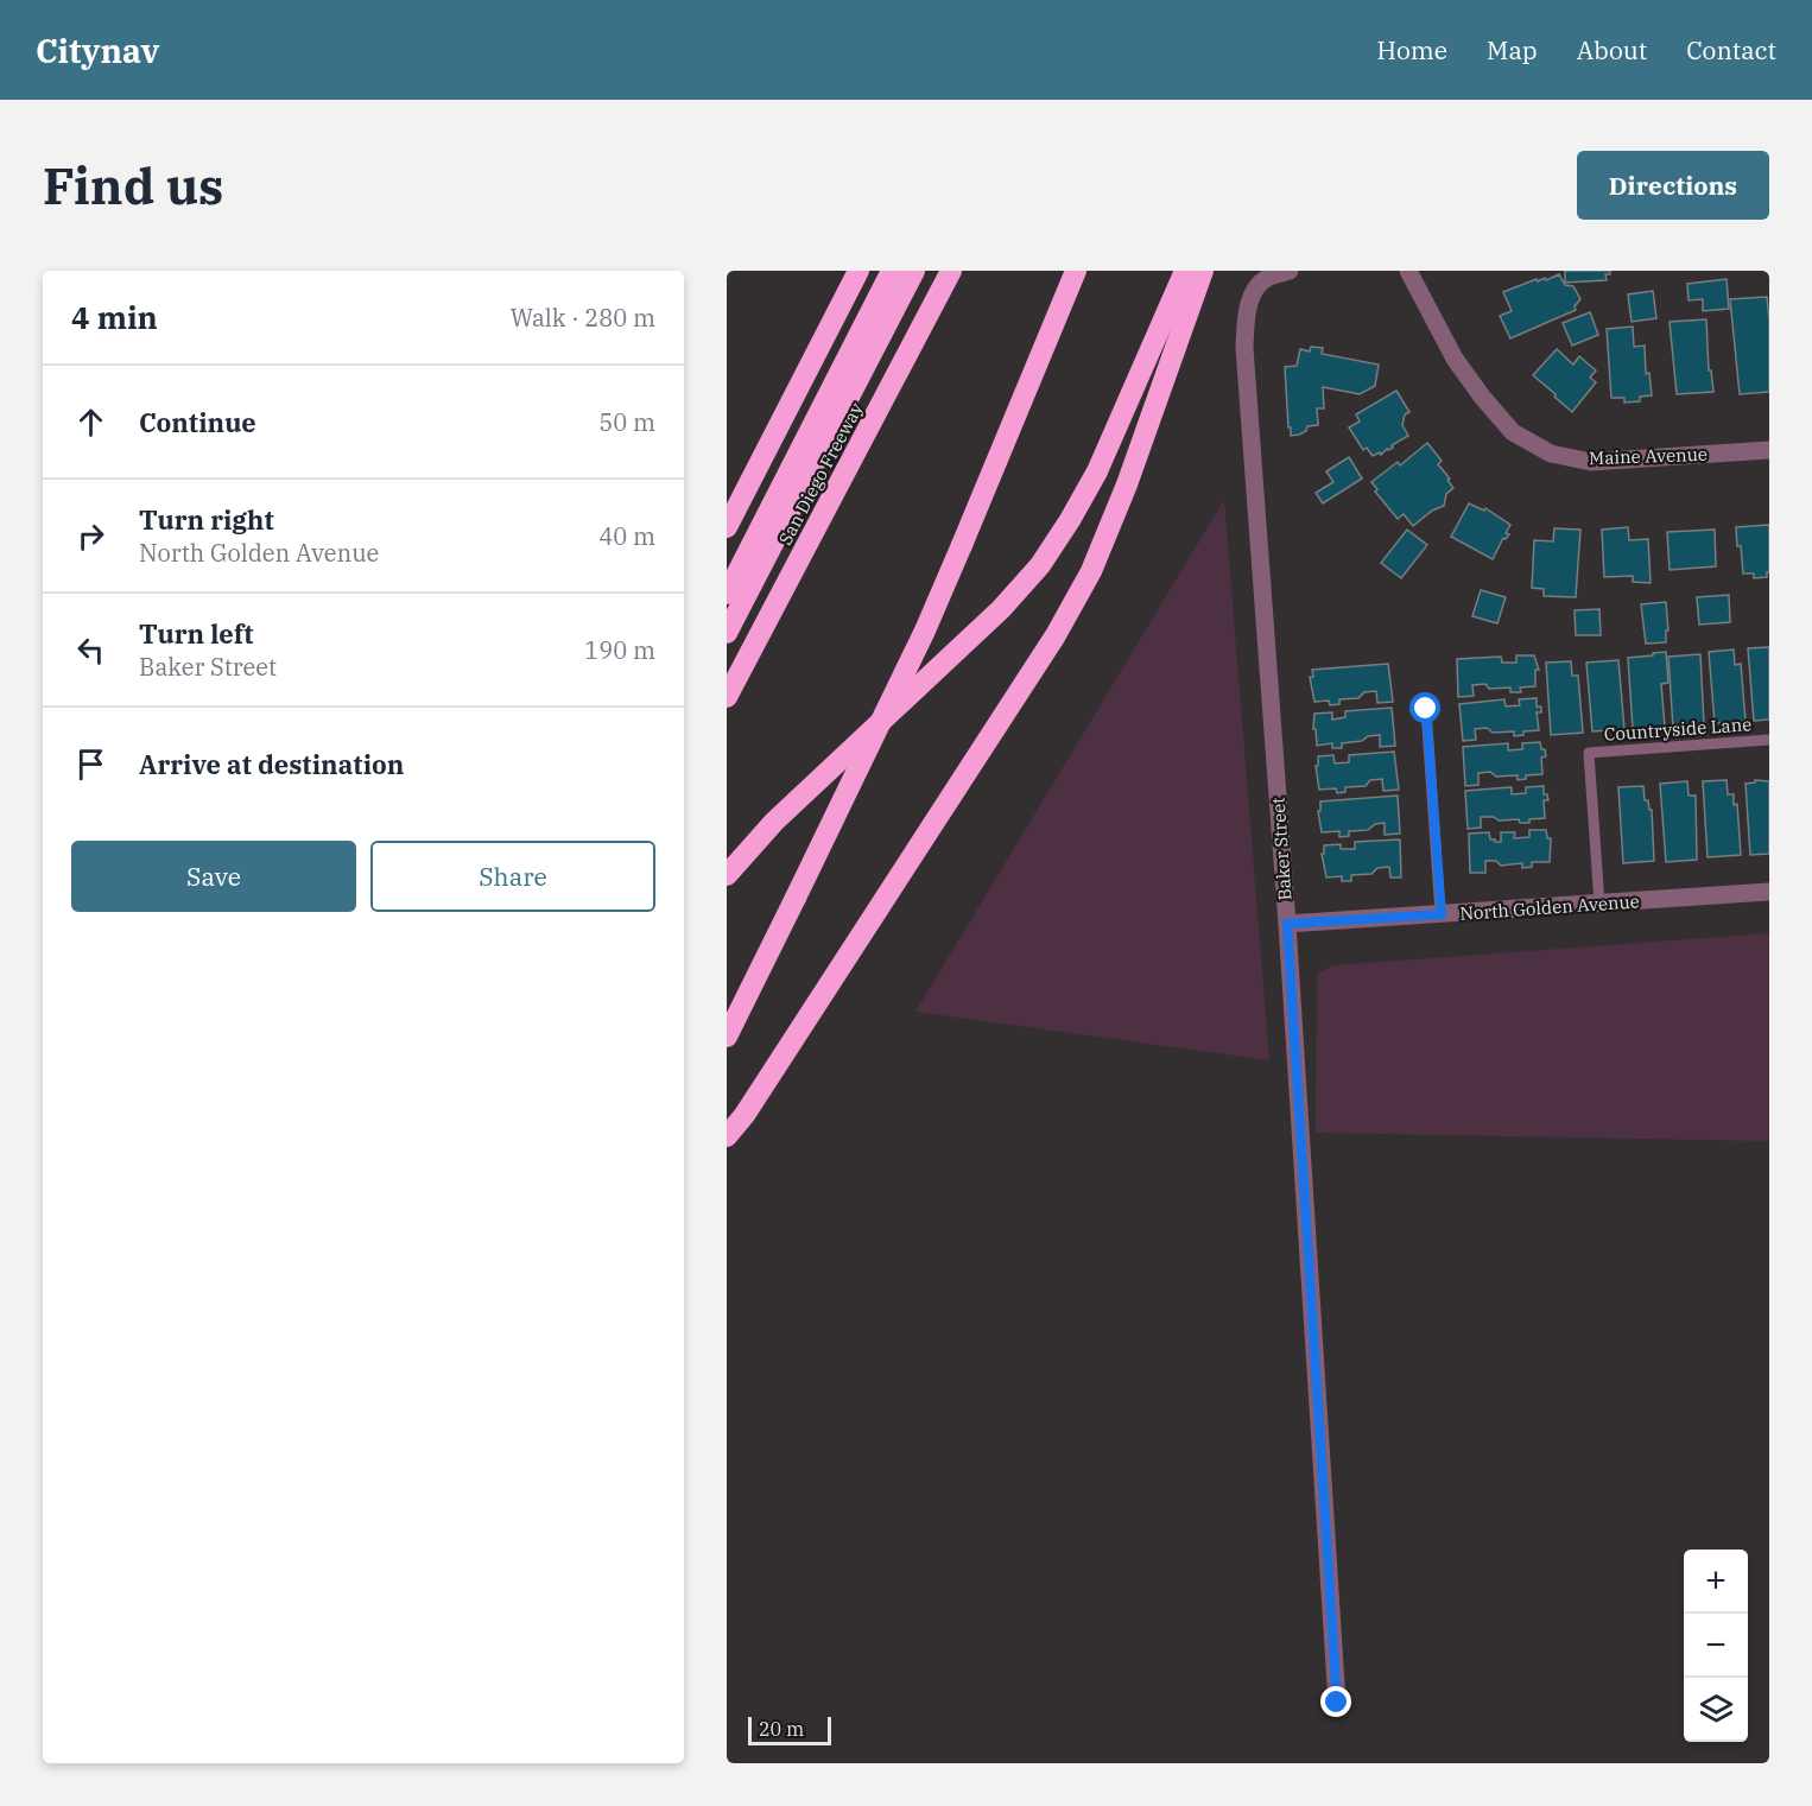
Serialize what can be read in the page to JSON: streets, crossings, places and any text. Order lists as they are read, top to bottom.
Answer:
{
  "streets": {
    "highway": ["San Diego Freeway"],
    "street": ["Maine Avenue", "Baker Street", "North Golden Avenue"],
    "lane": ["Countryside Lane"]
  },
  "crossings": [
    ["Countryside Lane", "North Golden Avenue"],
    ["Baker Street", "North Golden Avenue"]
  ],
  "scale_bar": "20 m",
  "page": {
    "header": "Citynav",
    "nav": [
      "Home",
      "Map",
      "About",
      "Contact"
    ],
    "buttons": [
      "Directions",
      ["Save", "Share"]
    ],
    "title": "Find us",
    "heading": ["4 min", "Walk · 280 m"],
    "list": [
      ["Continue", "50 m"],
      ["Turn right", "North Golden Avenue", "40 m"],
      ["Turn left", "Baker Street", "190 m"],
      "Arrive at destination"
    ],
    "map_buttons": ["+", "−"],
    "scale": "20 m"
  }
}
